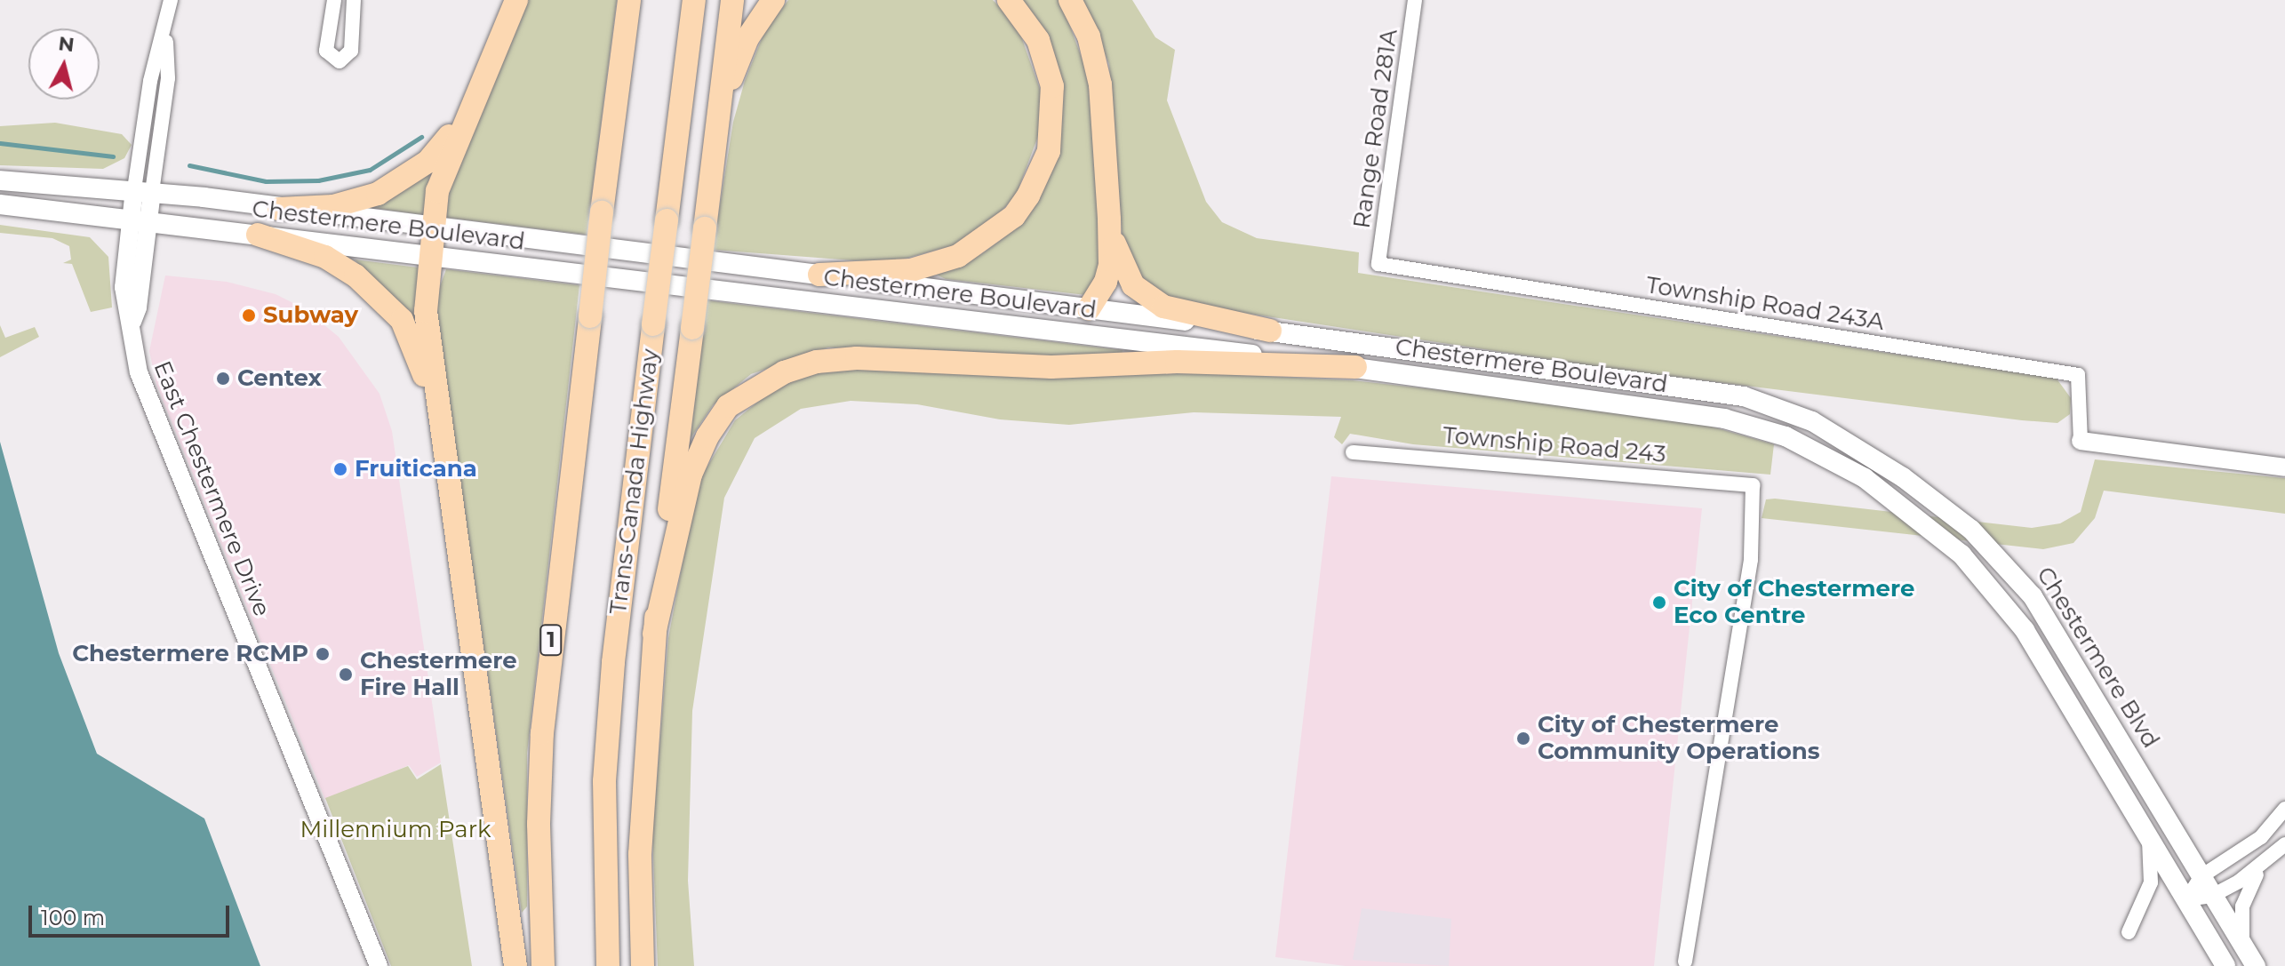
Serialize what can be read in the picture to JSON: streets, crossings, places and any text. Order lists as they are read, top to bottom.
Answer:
{
  "streets": {
    "highway": ["Trans-Canada Highway", "1"],
    "main road": ["Chestermere Boulevard", "Chestermere Blvd"],
    "street": [
      "Range Road 281A",
      "Township Road 243A",
      "Township Road 243",
      "East Chestermere Drive"
    ]
  },
  "crossings": [
    ["Range Road 281A", "Township Road 243A"],
    ["Chestermere Boulevard", "East Chestermere Drive"],
    ["Chestermere Boulevard", "Chestermere Blvd"]
  ],
  "parks": ["Millennium Park"],
  "places": [
    "Subway",
    "Centex",
    "Fruiticana",
    "City of Chestermere Eco Centre",
    "Chestermere RCMP",
    "Chestermere Fire Hall",
    "City of Chestermere Community Operations"
  ],
  "scale_bar": "100 m",
  "north": "top"
}
